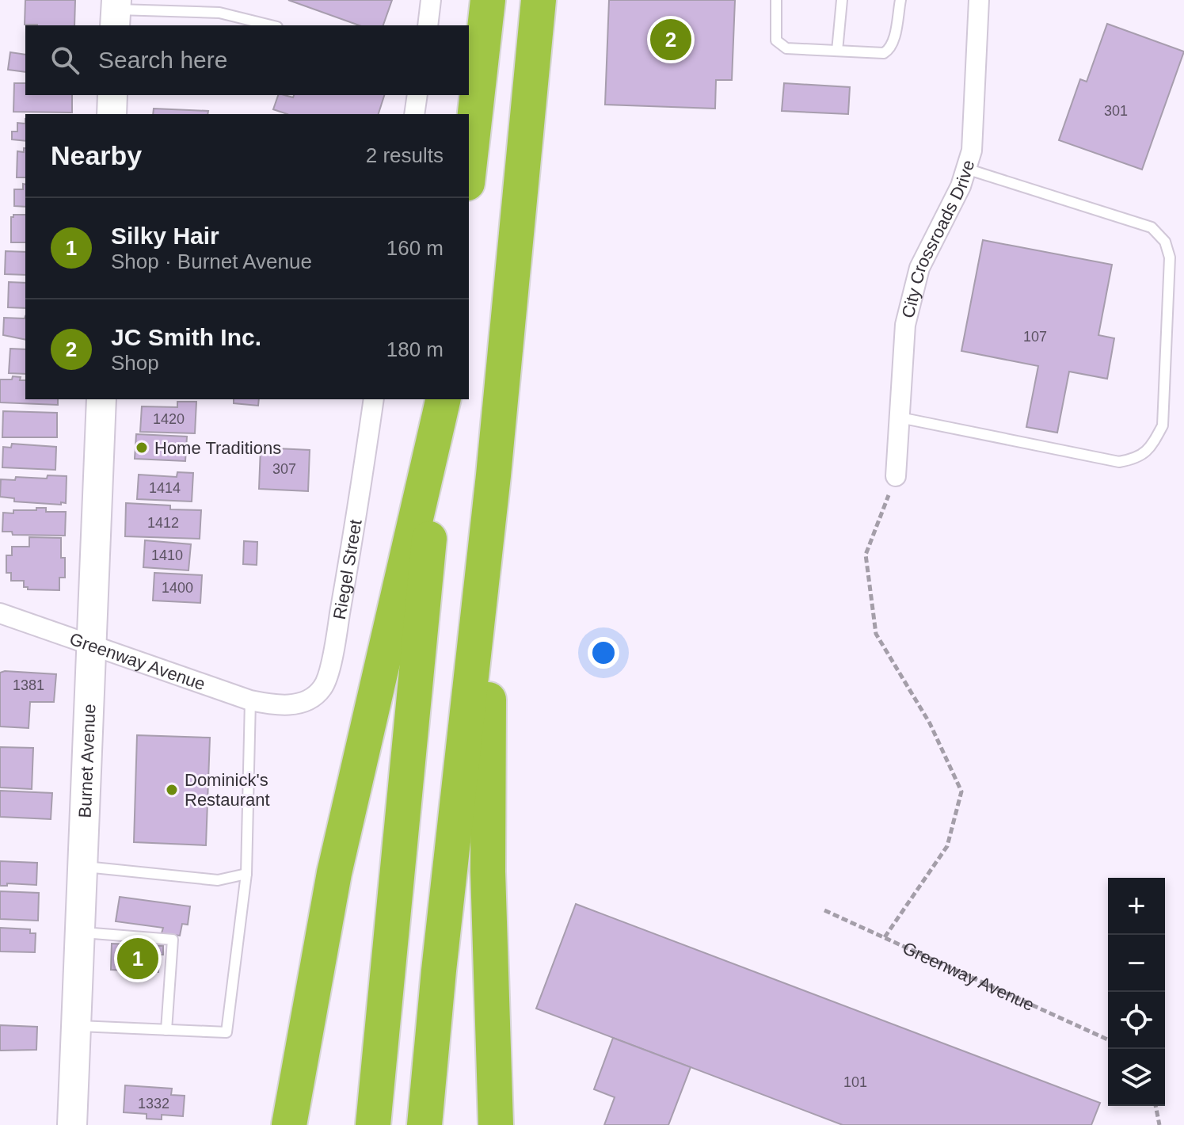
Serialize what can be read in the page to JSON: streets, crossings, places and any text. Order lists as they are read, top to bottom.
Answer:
{
  "streets": {
    "street": [
      "City Crossroads Drive",
      "Riegel Street",
      "Greenway Avenue",
      "Burnet Avenue"
    ]
  },
  "crossings": [
    ["Riegel Street", "Greenway Avenue"],
    ["Greenway Avenue", "Burnet Avenue"]
  ],
  "places": ["Home Traditions", "Dominick's Restaurant"],
  "house_numbers": [
    "301",
    "107",
    "1420",
    "307",
    "1414",
    "1412",
    "1410",
    "1400",
    "1381",
    "101",
    "1332"
  ],
  "page": {
    "pins": ["2", "1"],
    "search": "Search here",
    "heading": ["Nearby", "2 results"],
    "list": [
      {
        "mark": "1",
        "name": "Silky Hair",
        "note": "Shop · Burnet Avenue",
        "value": "160 m"
      },
      {
        "mark": "2",
        "name": "JC Smith Inc.",
        "note": "Shop",
        "value": "180 m"
      }
    ],
    "map_buttons": ["+", "−"]
  }
}
